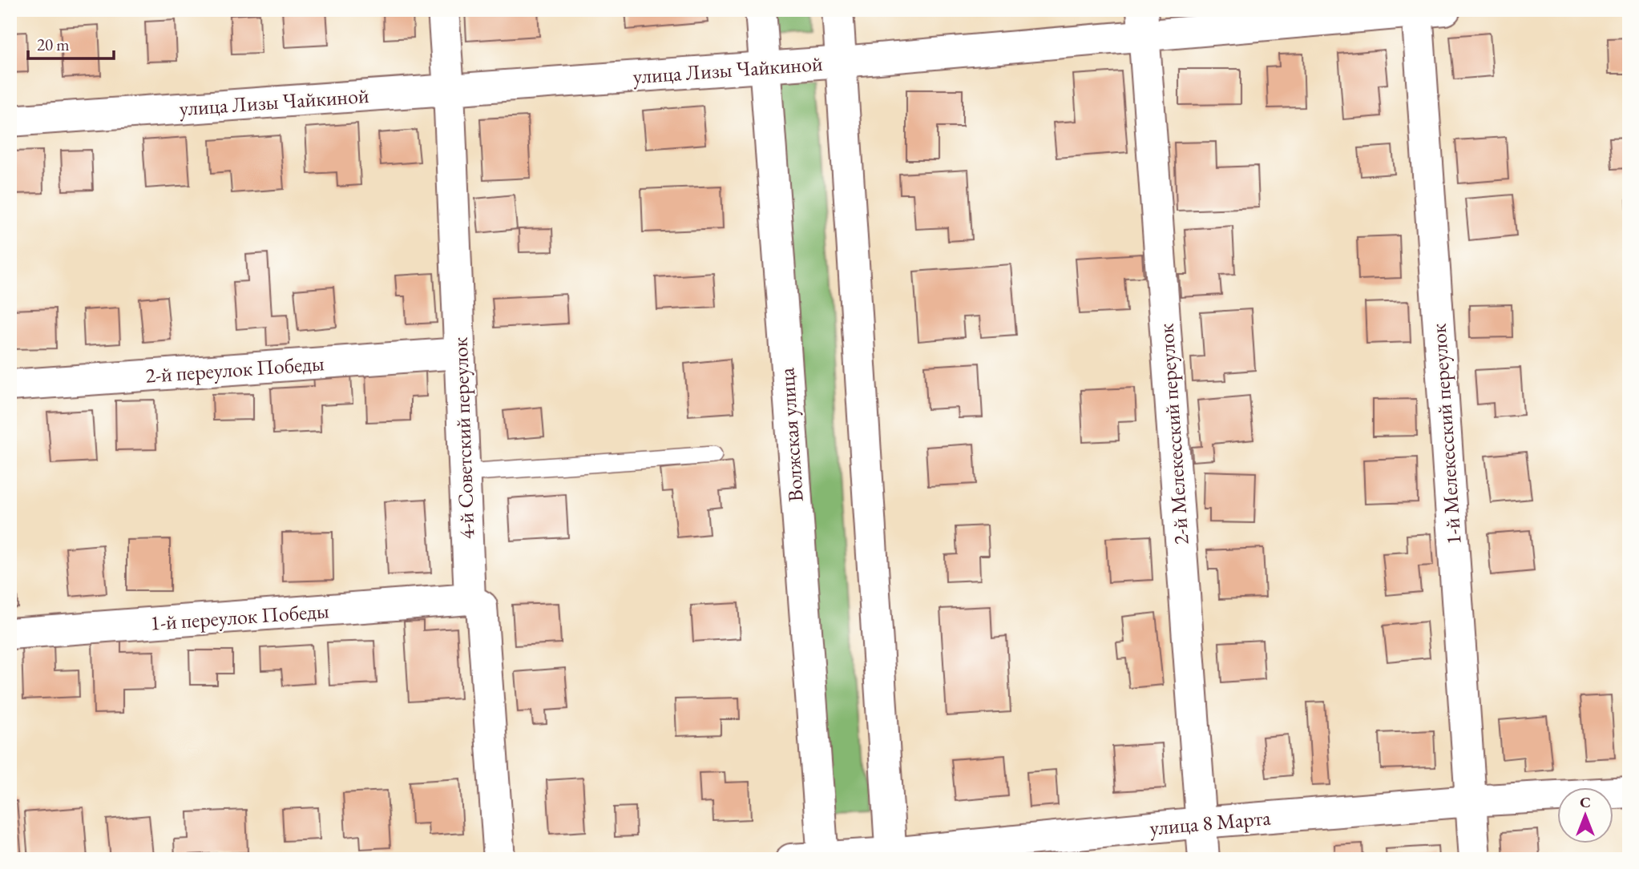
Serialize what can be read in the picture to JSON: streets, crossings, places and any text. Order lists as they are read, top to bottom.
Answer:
{
  "streets": {
    "street": [
      "улица Лизы Чайкиной",
      "2-й переулок Победы",
      "2-й Мелекесский переулок",
      "1-й Мелекесский переулок",
      "Волжская улица",
      "4-й Советский переулок",
      "1-й переулок Победы",
      "улица 8 Марта"
    ]
  },
  "crossings": [
    ["улица Лизы Чайкиной", "2-й Мелекесский переулок"],
    ["улица Лизы Чайкиной", "1-й Мелекесский переулок"],
    ["улица Лизы Чайкиной", "Волжская улица"],
    ["улица Лизы Чайкиной", "4-й Советский переулок"],
    ["2-й переулок Победы", "4-й Советский переулок"],
    ["2-й Мелекесский переулок", "улица 8 Марта"],
    ["1-й Мелекесский переулок", "улица 8 Марта"],
    ["Волжская улица", "улица 8 Марта"],
    ["4-й Советский переулок", "1-й переулок Победы"]
  ],
  "scale_bar": "20 m",
  "north": "top"
}
